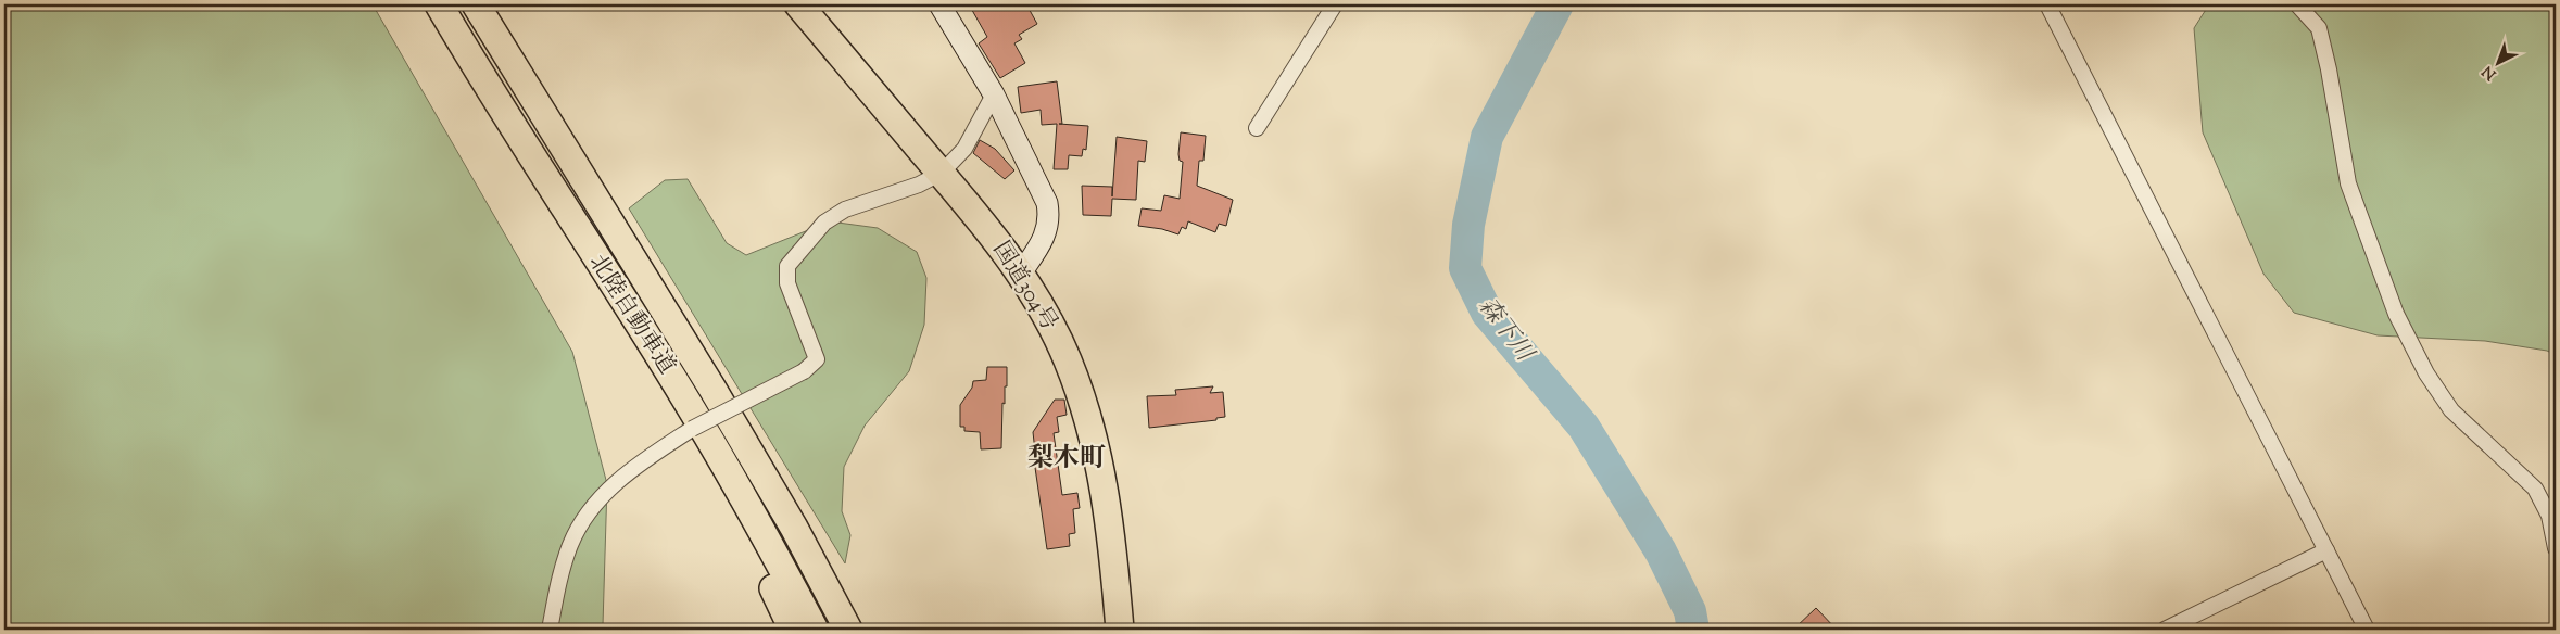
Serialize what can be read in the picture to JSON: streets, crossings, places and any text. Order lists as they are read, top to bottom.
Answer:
{
  "streets": {
    "highway": ["国道304号", "北陸自動車道"]
  },
  "districts": ["梨木町"],
  "water": ["森下川"],
  "north": "bottom left"
}
